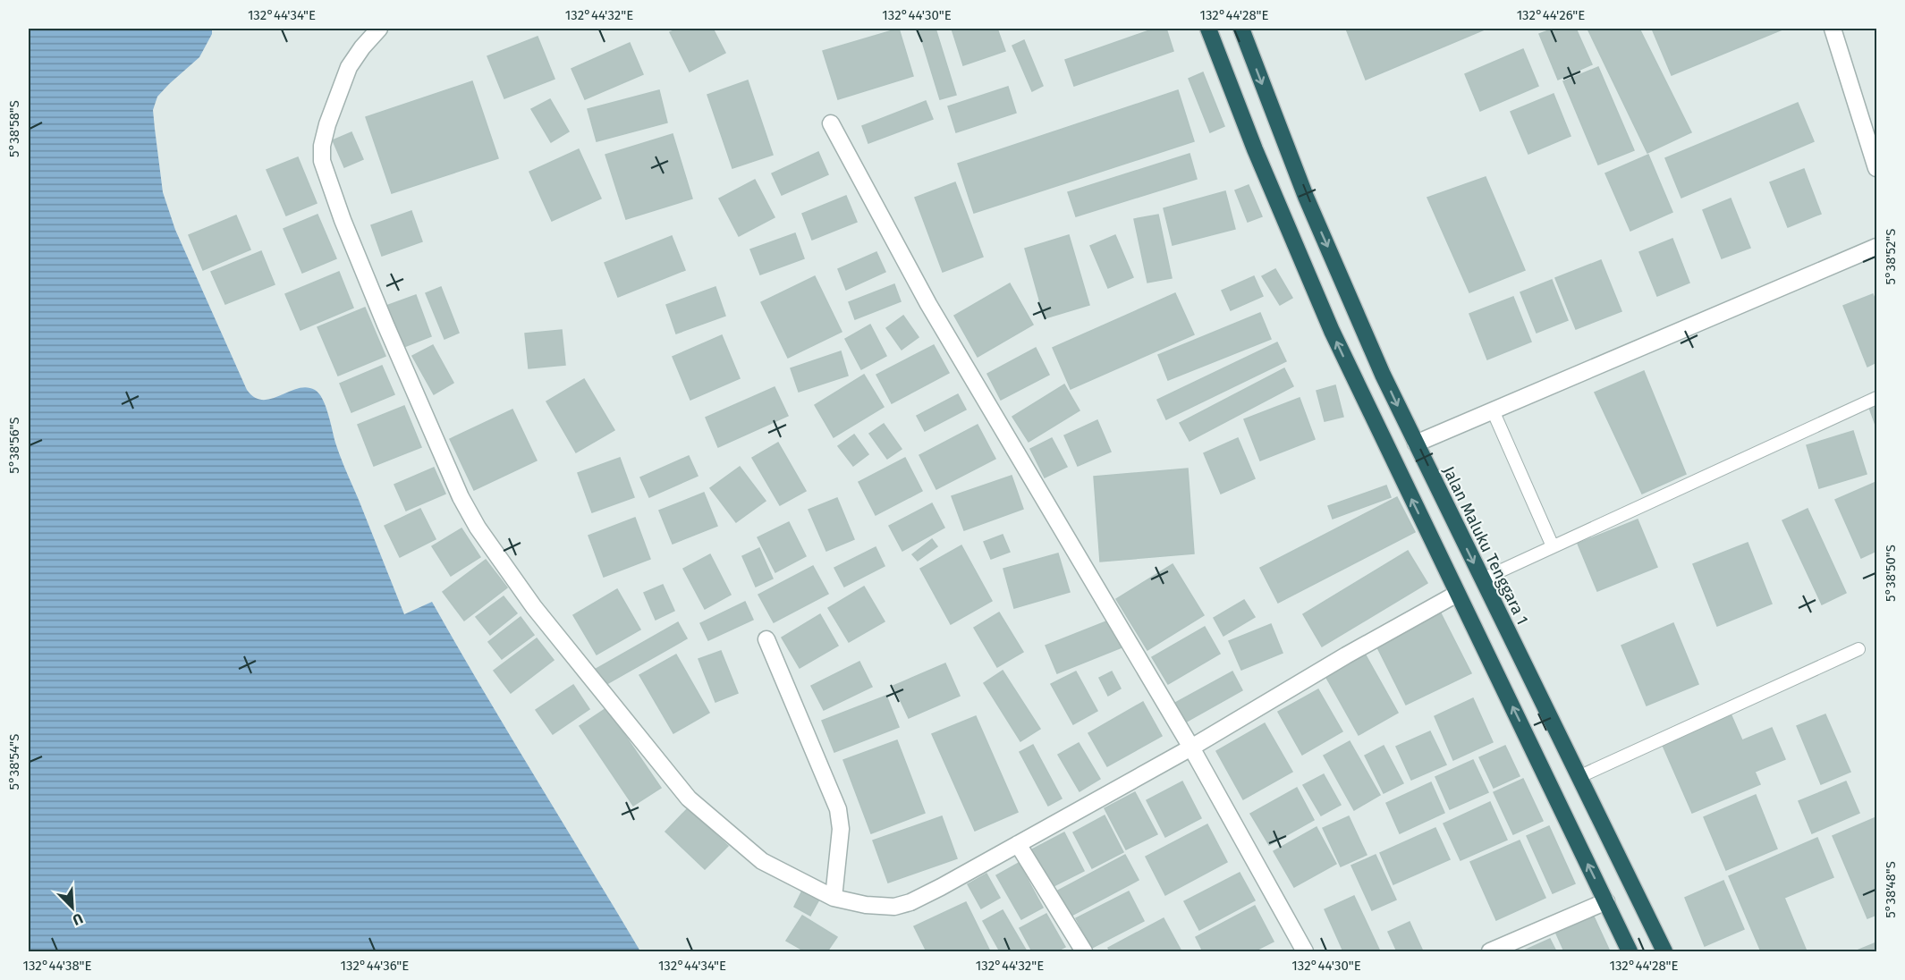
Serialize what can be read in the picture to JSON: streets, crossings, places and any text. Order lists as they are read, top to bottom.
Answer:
{
  "streets": {
    "highway": ["Jalan Maluku Tenggara 1"]
  },
  "north": "bottom right",
  "coordinates": [
    "132°44'34\"E",
    "132°44'32\"E",
    "132°44'30\"E",
    "132°44'28\"E",
    "132°44'26\"E",
    "5°38'58\"S",
    "5°38'52\"S",
    "5°38'56\"S",
    "5°38'50\"S",
    "5°38'54\"S",
    "5°38'48\"S",
    "132°44'38\"E",
    "132°44'36\"E"
  ]
}
